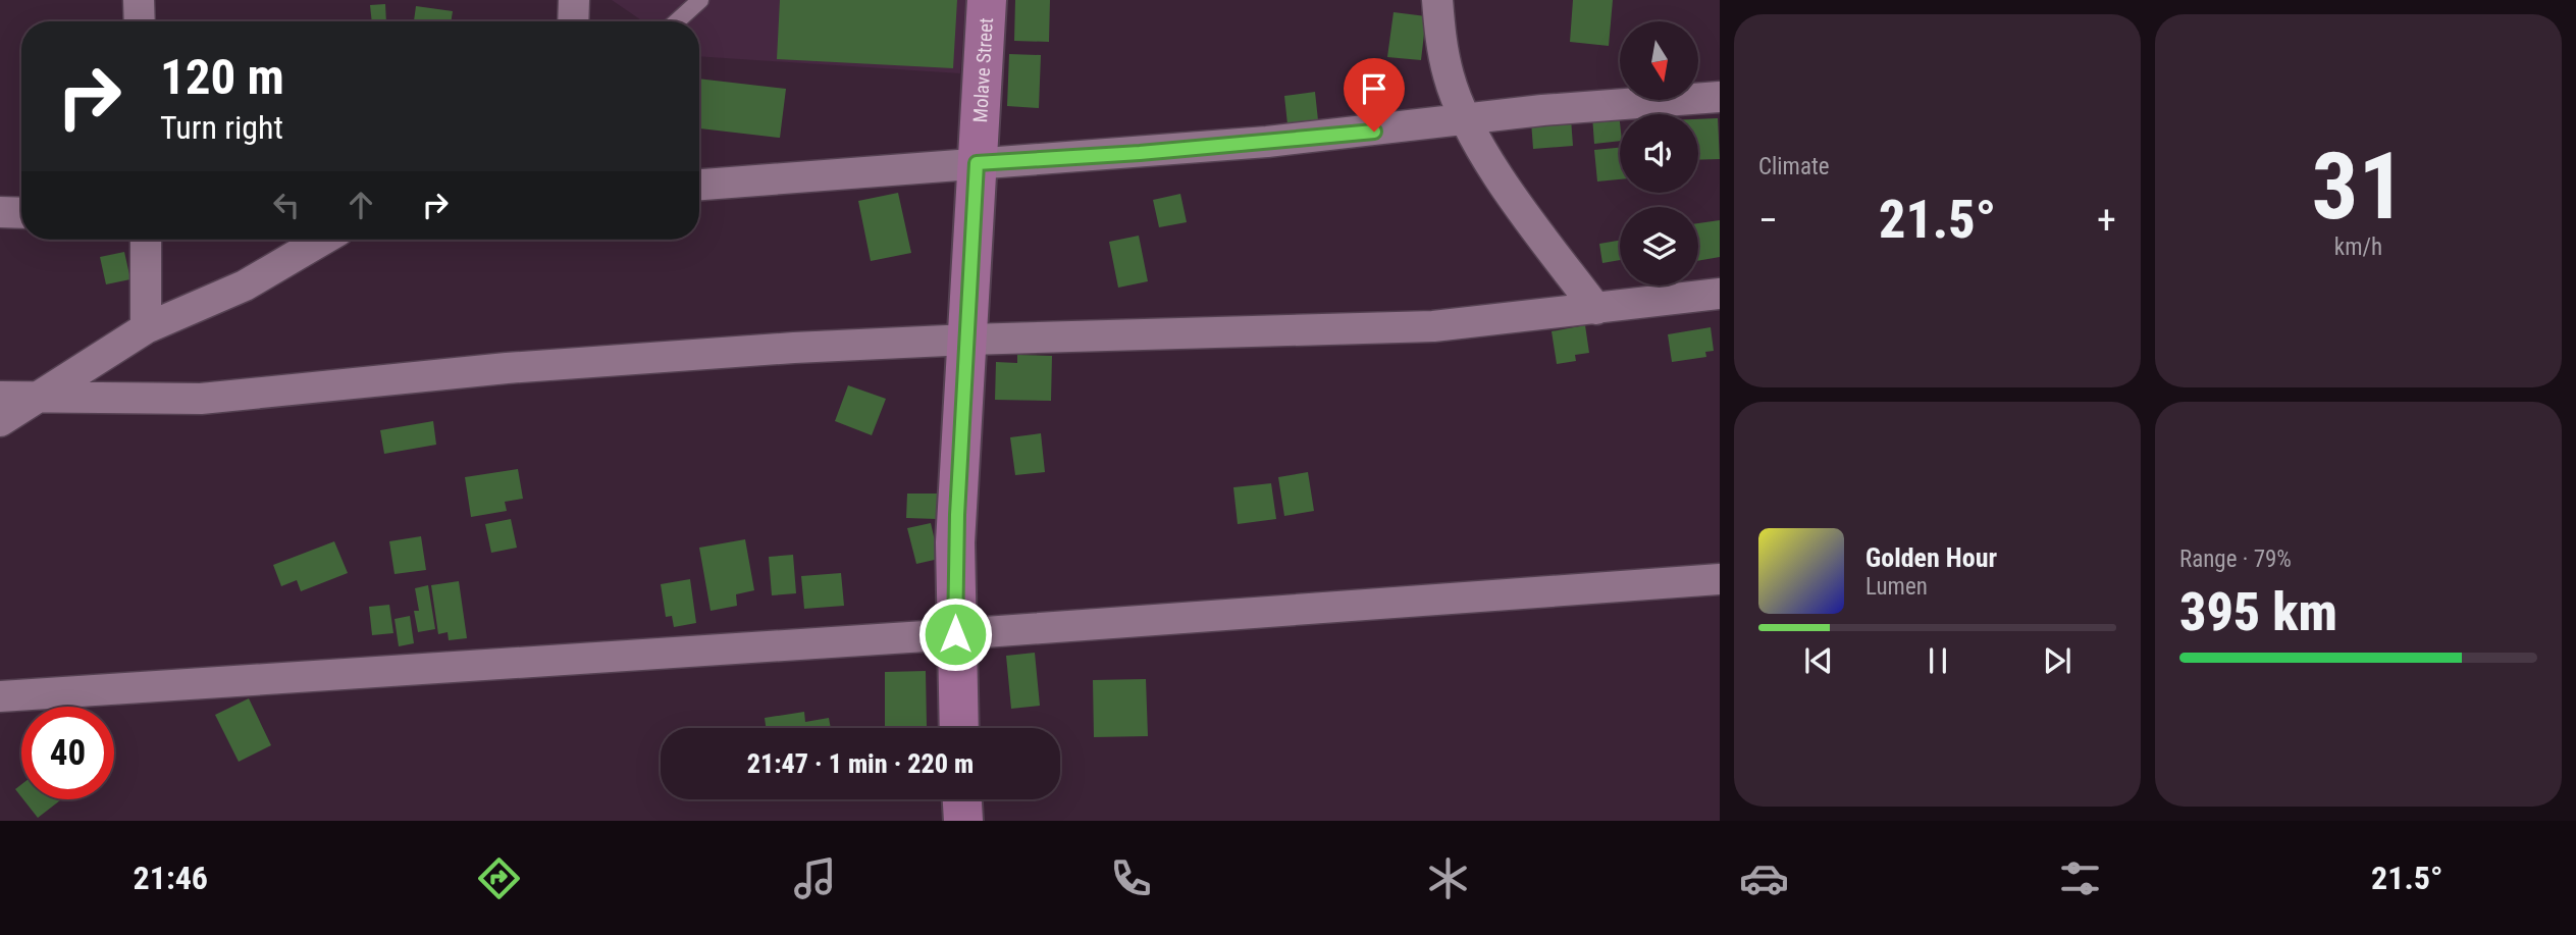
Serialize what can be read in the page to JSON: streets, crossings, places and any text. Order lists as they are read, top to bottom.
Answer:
{
  "streets": {
    "street": ["Molave Street"]
  },
  "north": "bottom",
  "page": {
    "tile": [
      "Climate",
      ["31", "km/h"],
      ["Range · 79%", "395 km"]
    ],
    "turn": ["120 m", "Turn right"],
    "heat": ["−", "21.5°", "+"],
    "song": ["Golden Hour", "Lumen"],
    "limit": "40",
    "trip": "21:47 · 1 min · 220 m",
    "tabs": ["21:46", "21.5°"]
  }
}
